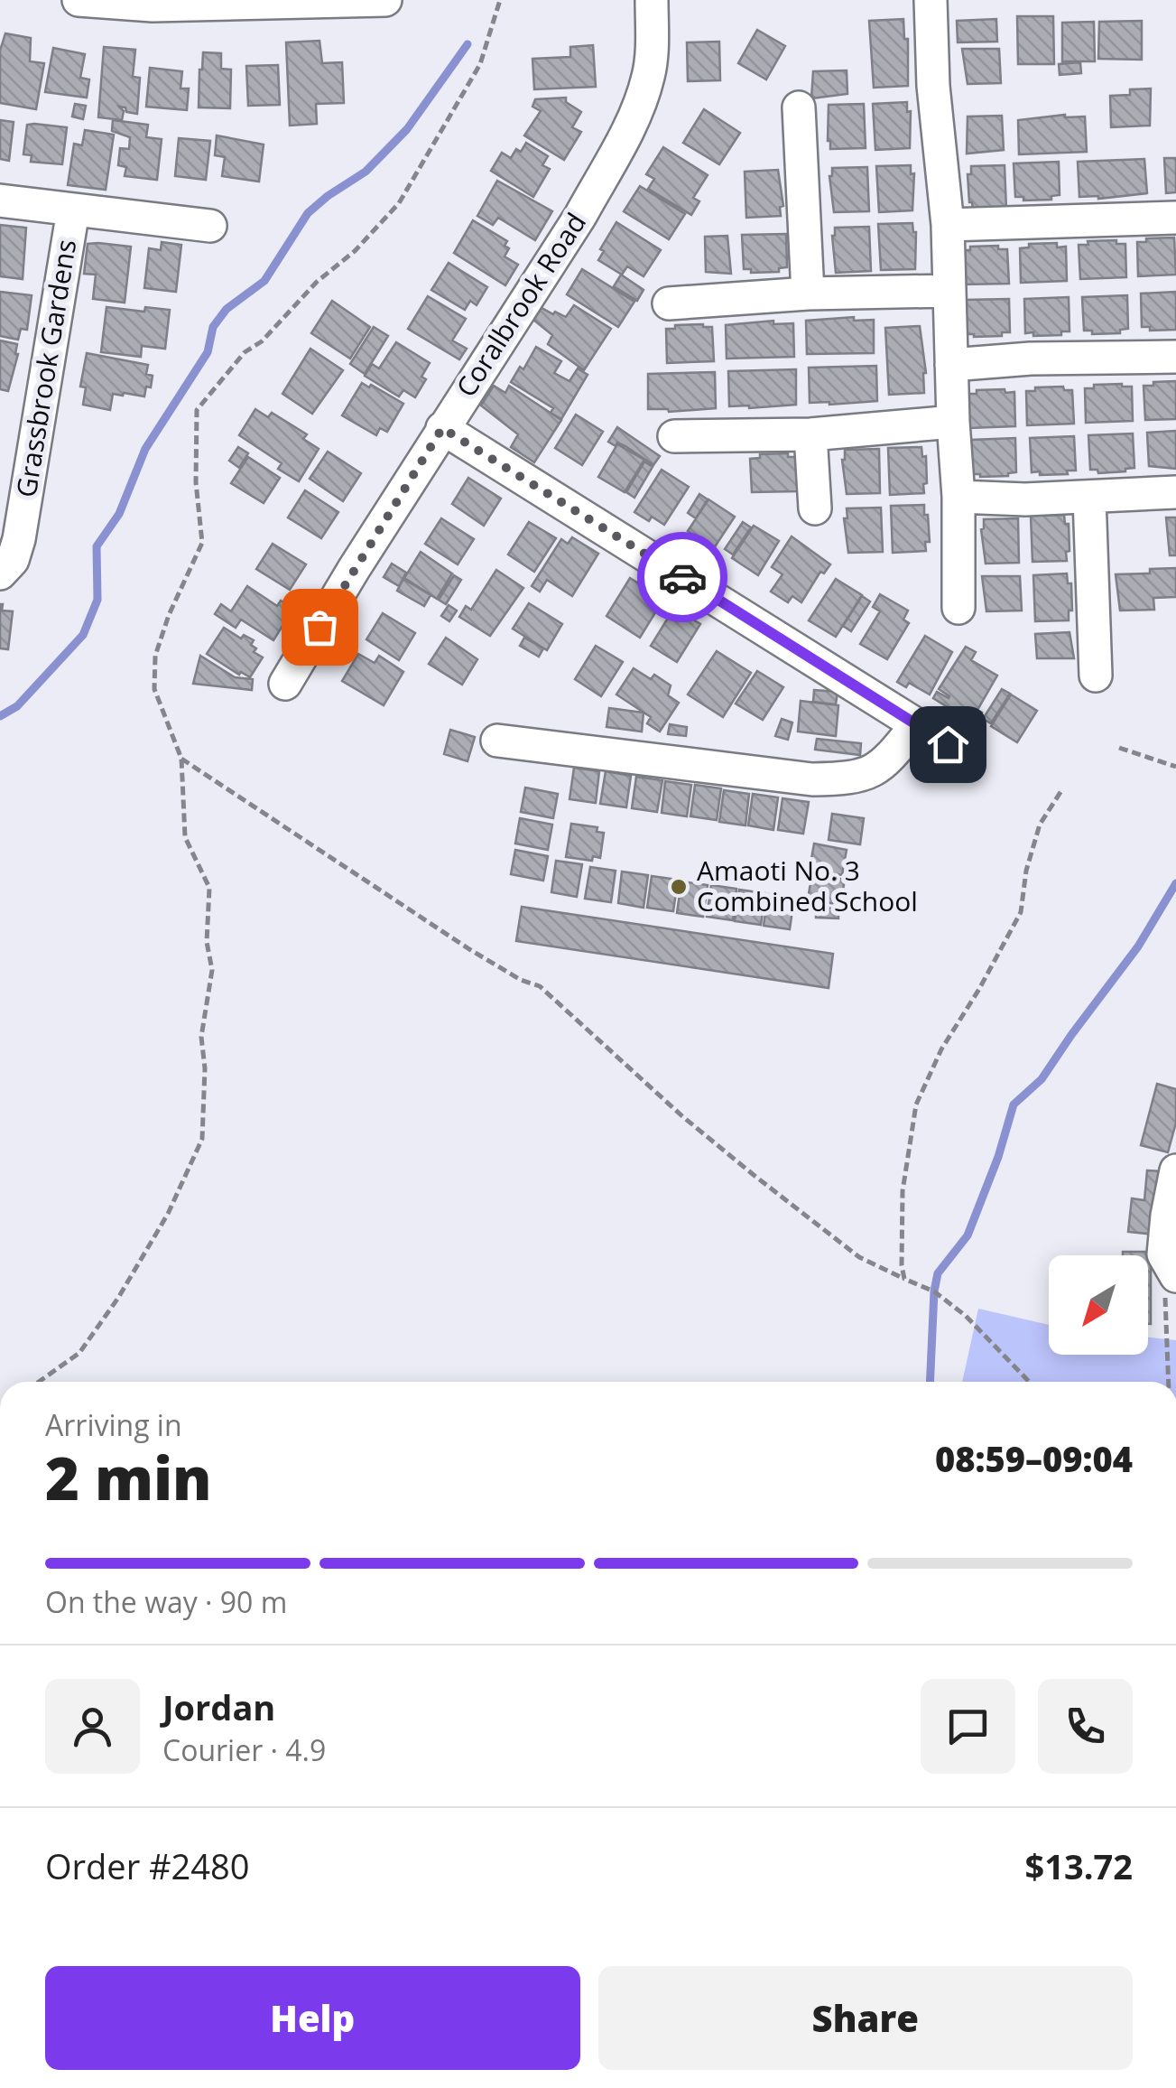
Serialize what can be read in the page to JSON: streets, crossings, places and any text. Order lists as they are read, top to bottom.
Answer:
{
  "streets": {
    "street": ["Coralbrook Road", "Grassbrook Gardens"]
  },
  "places": ["Amaoti No. 3 Combined School"],
  "north": "bottom left",
  "page": {
    "heading": ["2 min", "Arriving in", "08:59–09:04"],
    "panel": [
      "Jordan",
      "Courier · 4.9",
      "Order #2480",
      "$13.72"
    ],
    "bar": "On the way · 90 m",
    "buttons": ["Help", "Share"]
  }
}
